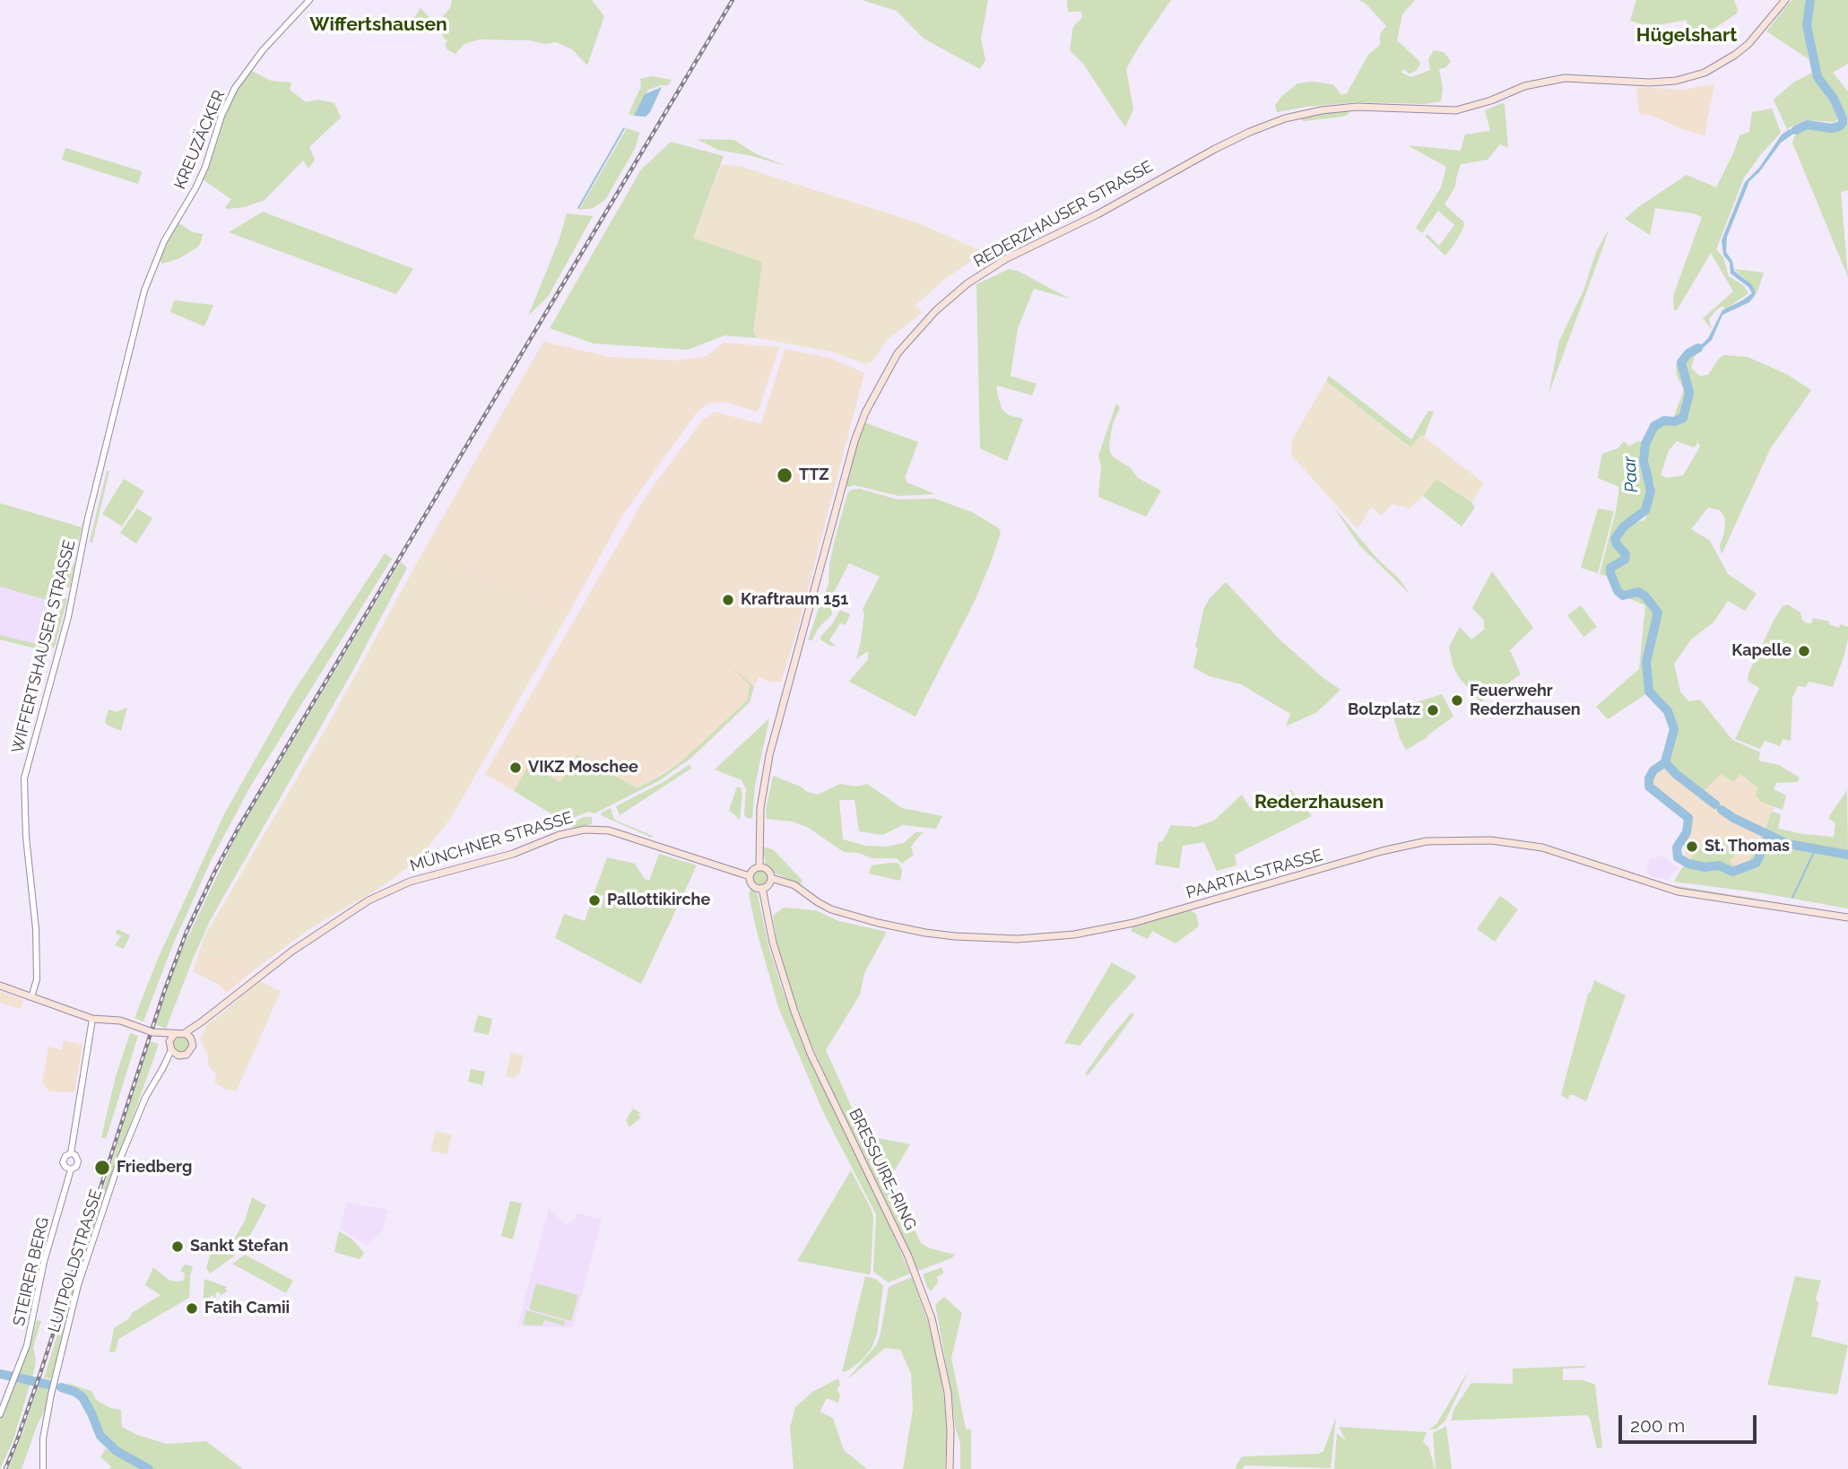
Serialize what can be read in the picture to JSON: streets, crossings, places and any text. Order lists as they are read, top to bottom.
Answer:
{
  "streets": {
    "main road": [
      "REDERZHAUSER STRASSE",
      "MÜNCHNER STRASSE",
      "PAARTALSTRASSE",
      "BRESSUIRE-RING"
    ],
    "street": [
      "KREUZÄCKER",
      "WIFFERTSHAUSER STRASSE",
      "LUITPOLDSTRASSE",
      "STEIRER BERG"
    ]
  },
  "crossings": [
    ["KREUZÄCKER", "WIFFERTSHAUSER STRASSE"],
    ["REDERZHAUSER STRASSE", "MÜNCHNER STRASSE"],
    ["REDERZHAUSER STRASSE", "PAARTALSTRASSE"],
    ["REDERZHAUSER STRASSE", "BRESSUIRE-RING"],
    ["MÜNCHNER STRASSE", "PAARTALSTRASSE"],
    ["MÜNCHNER STRASSE", "BRESSUIRE-RING"],
    ["MÜNCHNER STRASSE", "LUITPOLDSTRASSE"],
    ["PAARTALSTRASSE", "BRESSUIRE-RING"]
  ],
  "districts": ["Wiffertshausen", "Hügelshart", "Rederzhausen"],
  "water": ["Paar"],
  "places": [
    "TTZ",
    "Kraftraum 151",
    "Kapelle",
    "Feuerwehr Rederzhausen",
    "Bolzplatz",
    "VIKZ Moschee",
    "St. Thomas",
    "Pallottikirche",
    "Friedberg",
    "Sankt Stefan",
    "Fatih Camii"
  ],
  "scale_bar": "200 m"
}
